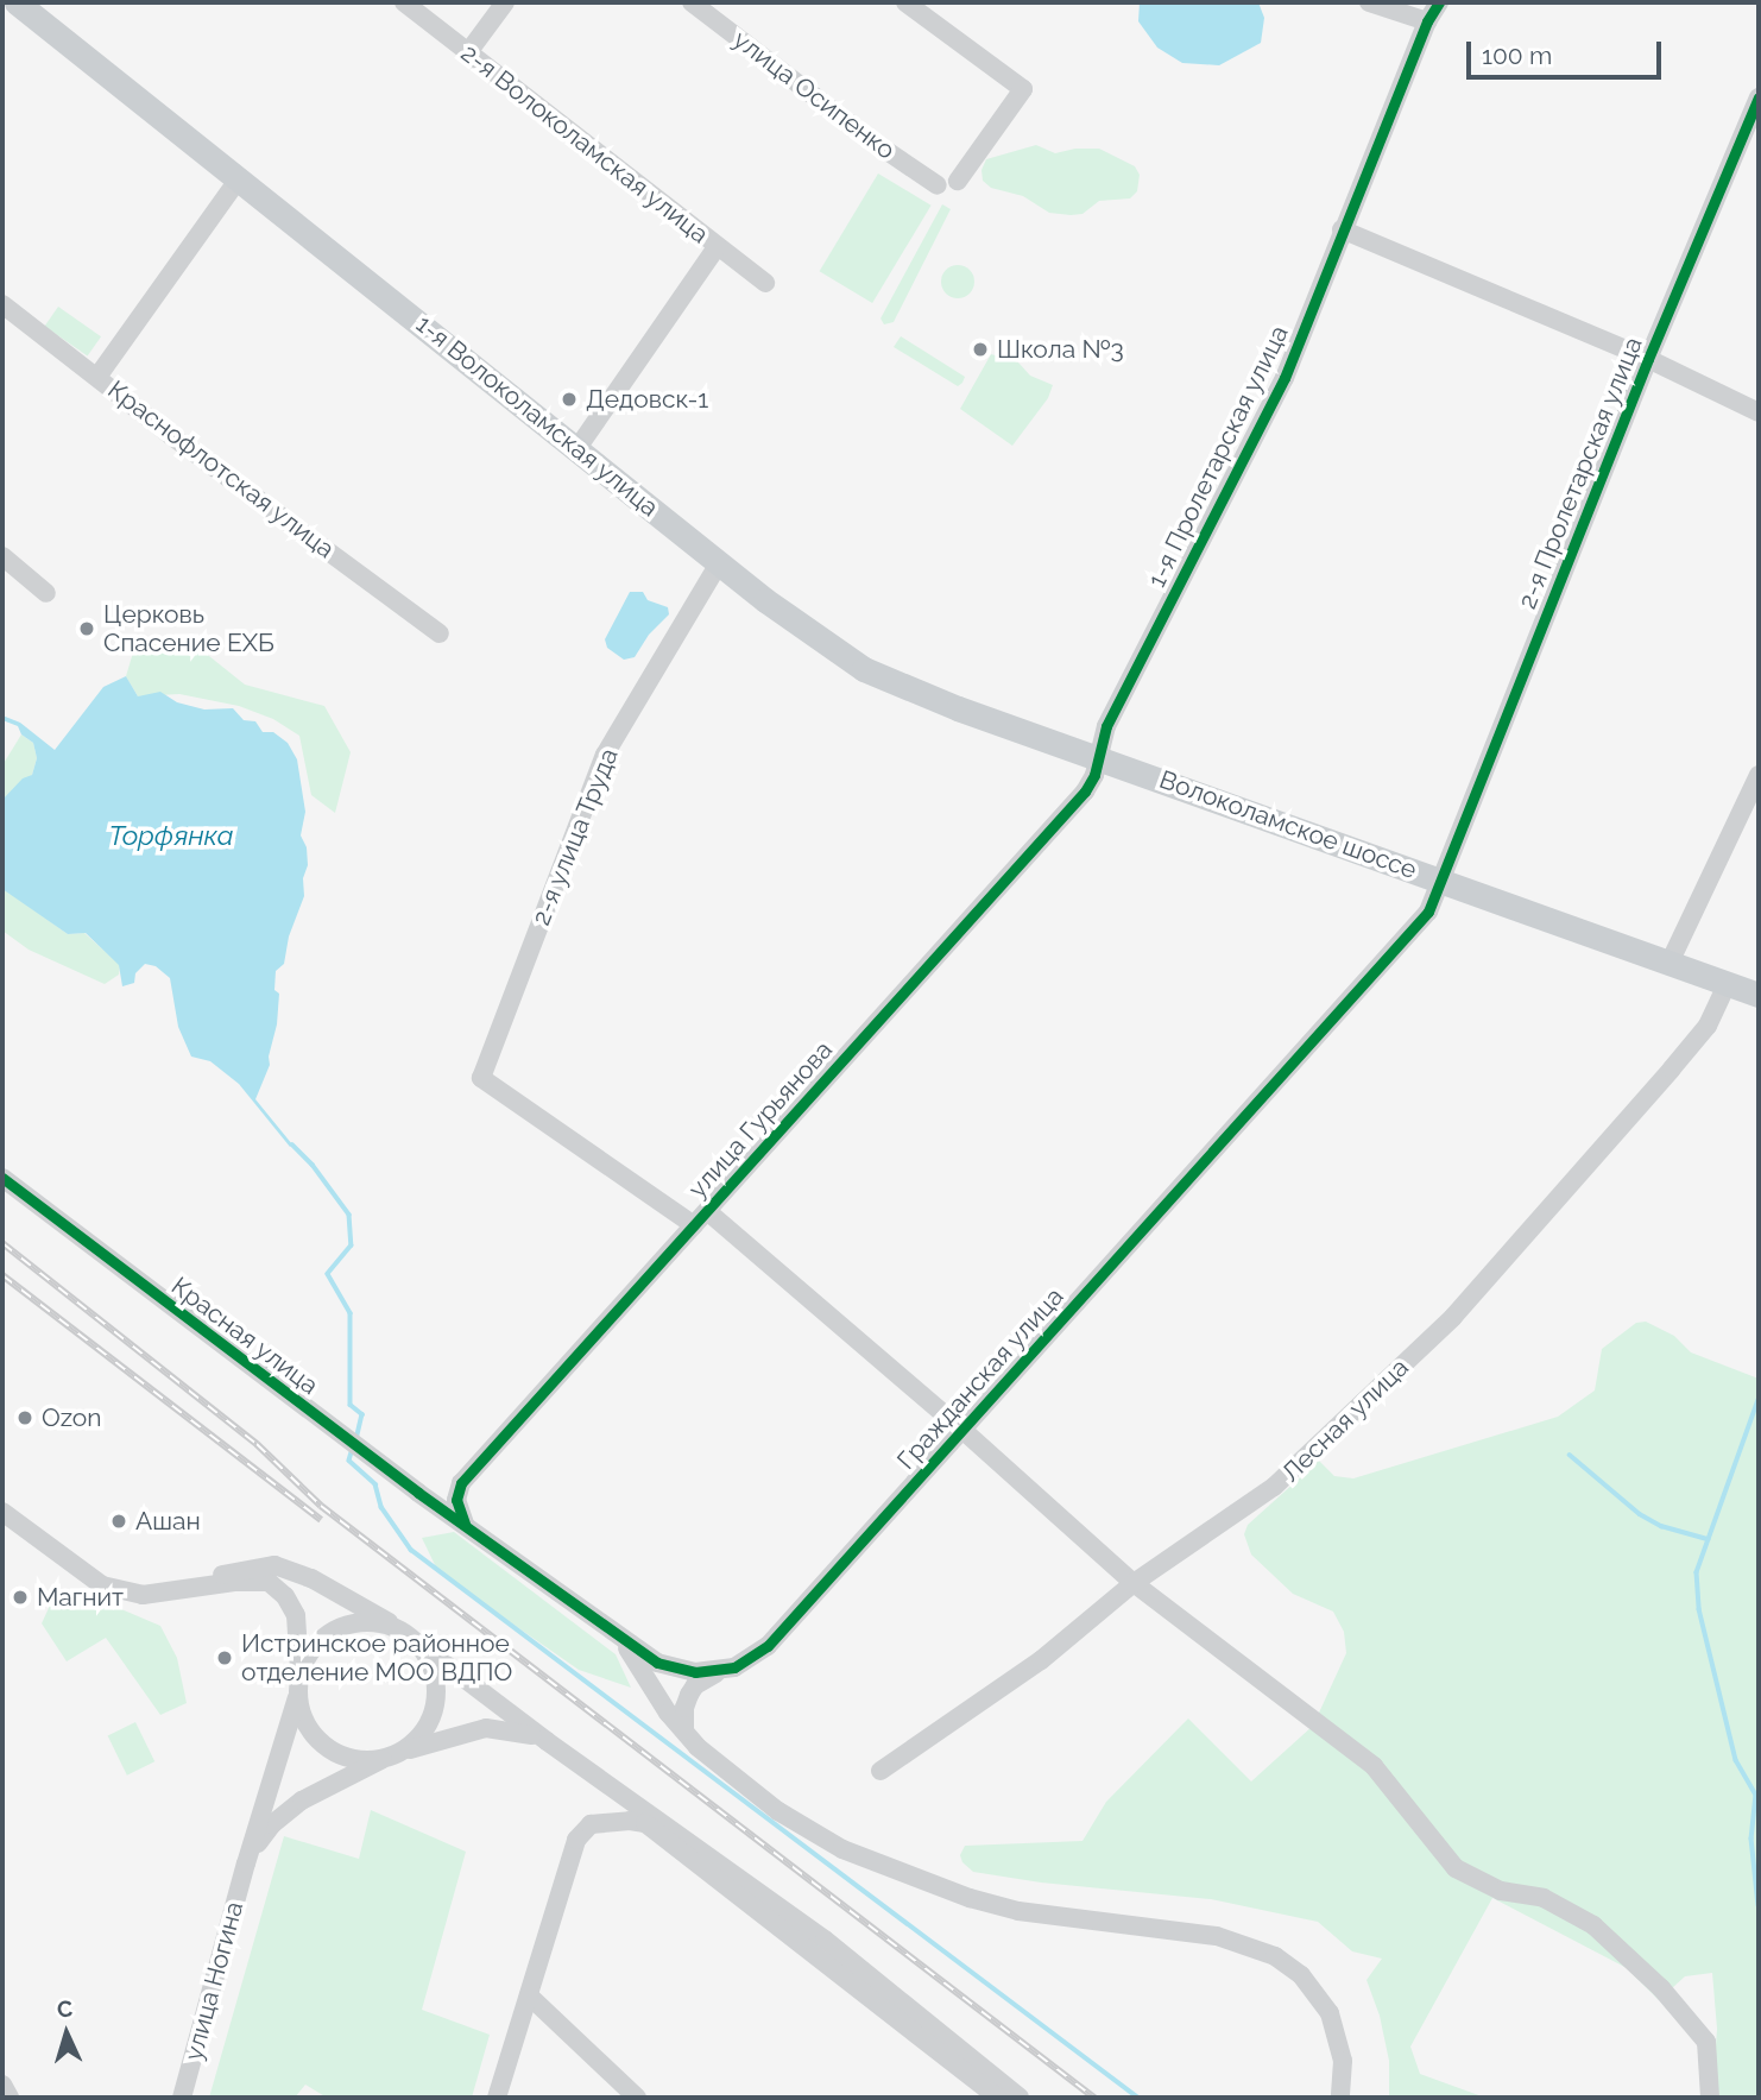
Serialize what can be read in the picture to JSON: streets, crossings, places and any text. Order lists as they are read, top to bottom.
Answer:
{
  "streets": {
    "main road": ["1-я Волоколамская улица", "Волоколамское шоссе"],
    "street": [
      "улица Осипенко",
      "2-я Волоколамская улица",
      "1-я Пролетарская улица",
      "Краснофлотская улица",
      "2-я Пролетарская улица",
      "2-я улица Труда",
      "улица Гурьянова",
      "Красная улица",
      "Гражданская улица",
      "Лесная улица",
      "улица Ногина"
    ]
  },
  "crossings": [
    ["1-я Волоколамская улица", "1-я Пролетарская улица"],
    ["1-я Волоколамская улица", "Волоколамское шоссе"],
    ["1-я Волоколамская улица", "2-я улица Труда"],
    ["1-я Волоколамская улица", "улица Гурьянова"],
    ["1-я Пролетарская улица", "Волоколамское шоссе"],
    ["1-я Пролетарская улица", "улица Гурьянова"],
    ["2-я Пролетарская улица", "Волоколамское шоссе"],
    ["2-я Пролетарская улица", "Гражданская улица"],
    ["Волоколамское шоссе", "улица Гурьянова"],
    ["Волоколамское шоссе", "Гражданская улица"],
    ["Волоколамское шоссе", "Лесная улица"],
    ["2-я улица Труда", "улица Гурьянова"],
    ["улица Гурьянова", "Красная улица"],
    ["улица Гурьянова", "Гражданская улица"],
    ["Красная улица", "Гражданская улица"]
  ],
  "water": ["Торфянка"],
  "places": [
    "Школа №3",
    "Дедовск-1",
    "Церковь Спасение ЕХБ",
    "Ozon",
    "Ашан",
    "Магнит",
    "Истринское районное отделение МОО ВДПО"
  ],
  "scale_bar": "100 m",
  "north": "top"
}
